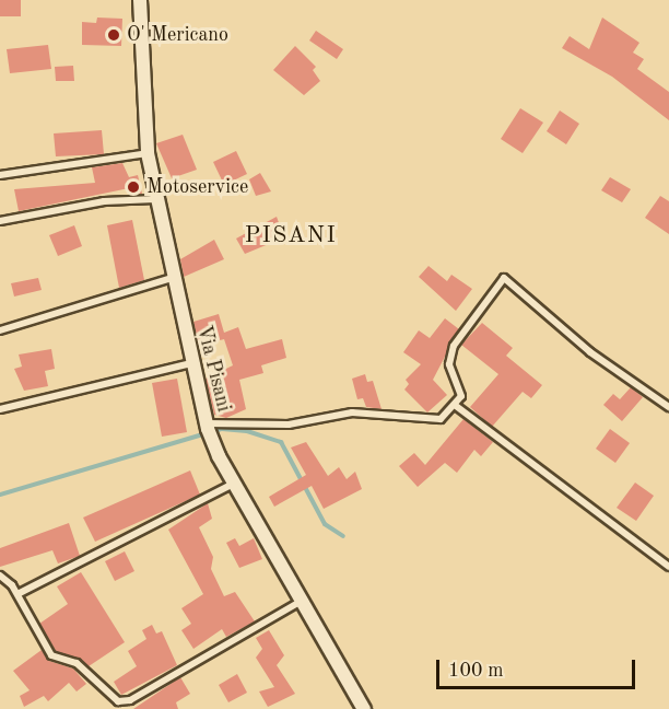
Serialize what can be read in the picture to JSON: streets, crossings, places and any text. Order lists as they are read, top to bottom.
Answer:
{
  "streets": {
    "street": ["Via Pisani"]
  },
  "districts": ["PISANI"],
  "places": ["O' Mericano", "Motoservice"],
  "scale_bar": "100 m"
}
